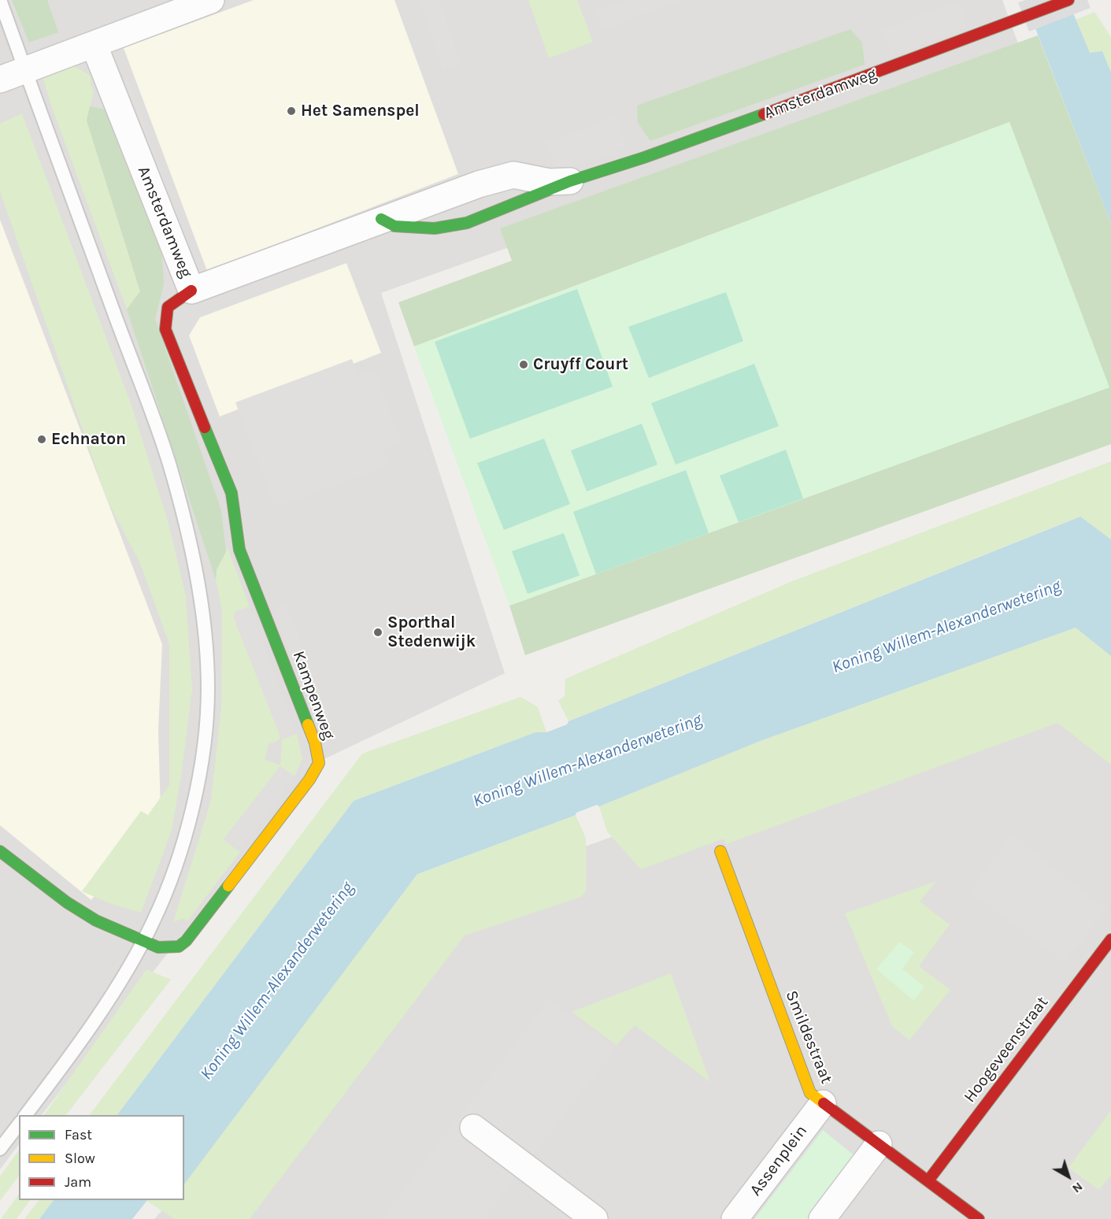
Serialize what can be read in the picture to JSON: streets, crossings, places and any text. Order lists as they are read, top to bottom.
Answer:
{
  "streets": {
    "street": [
      "Amsterdamweg",
      "Kampenweg",
      "Smildestraat",
      "Hoogeveenstraat",
      "Assenplein"
    ]
  },
  "crossings": [
    ["Amsterdamweg", "Kampenweg"],
    ["Smildestraat", "Hoogeveenstraat"],
    ["Smildestraat", "Assenplein"]
  ],
  "water": ["Koning Willem-Alexanderwetering"],
  "places": [
    "Het Samenspel",
    "Cruyff Court",
    "Echnaton",
    "Sporthal Stedenwijk"
  ],
  "legend": ["Fast", "Slow", "Jam"],
  "north": "bottom right"
}
